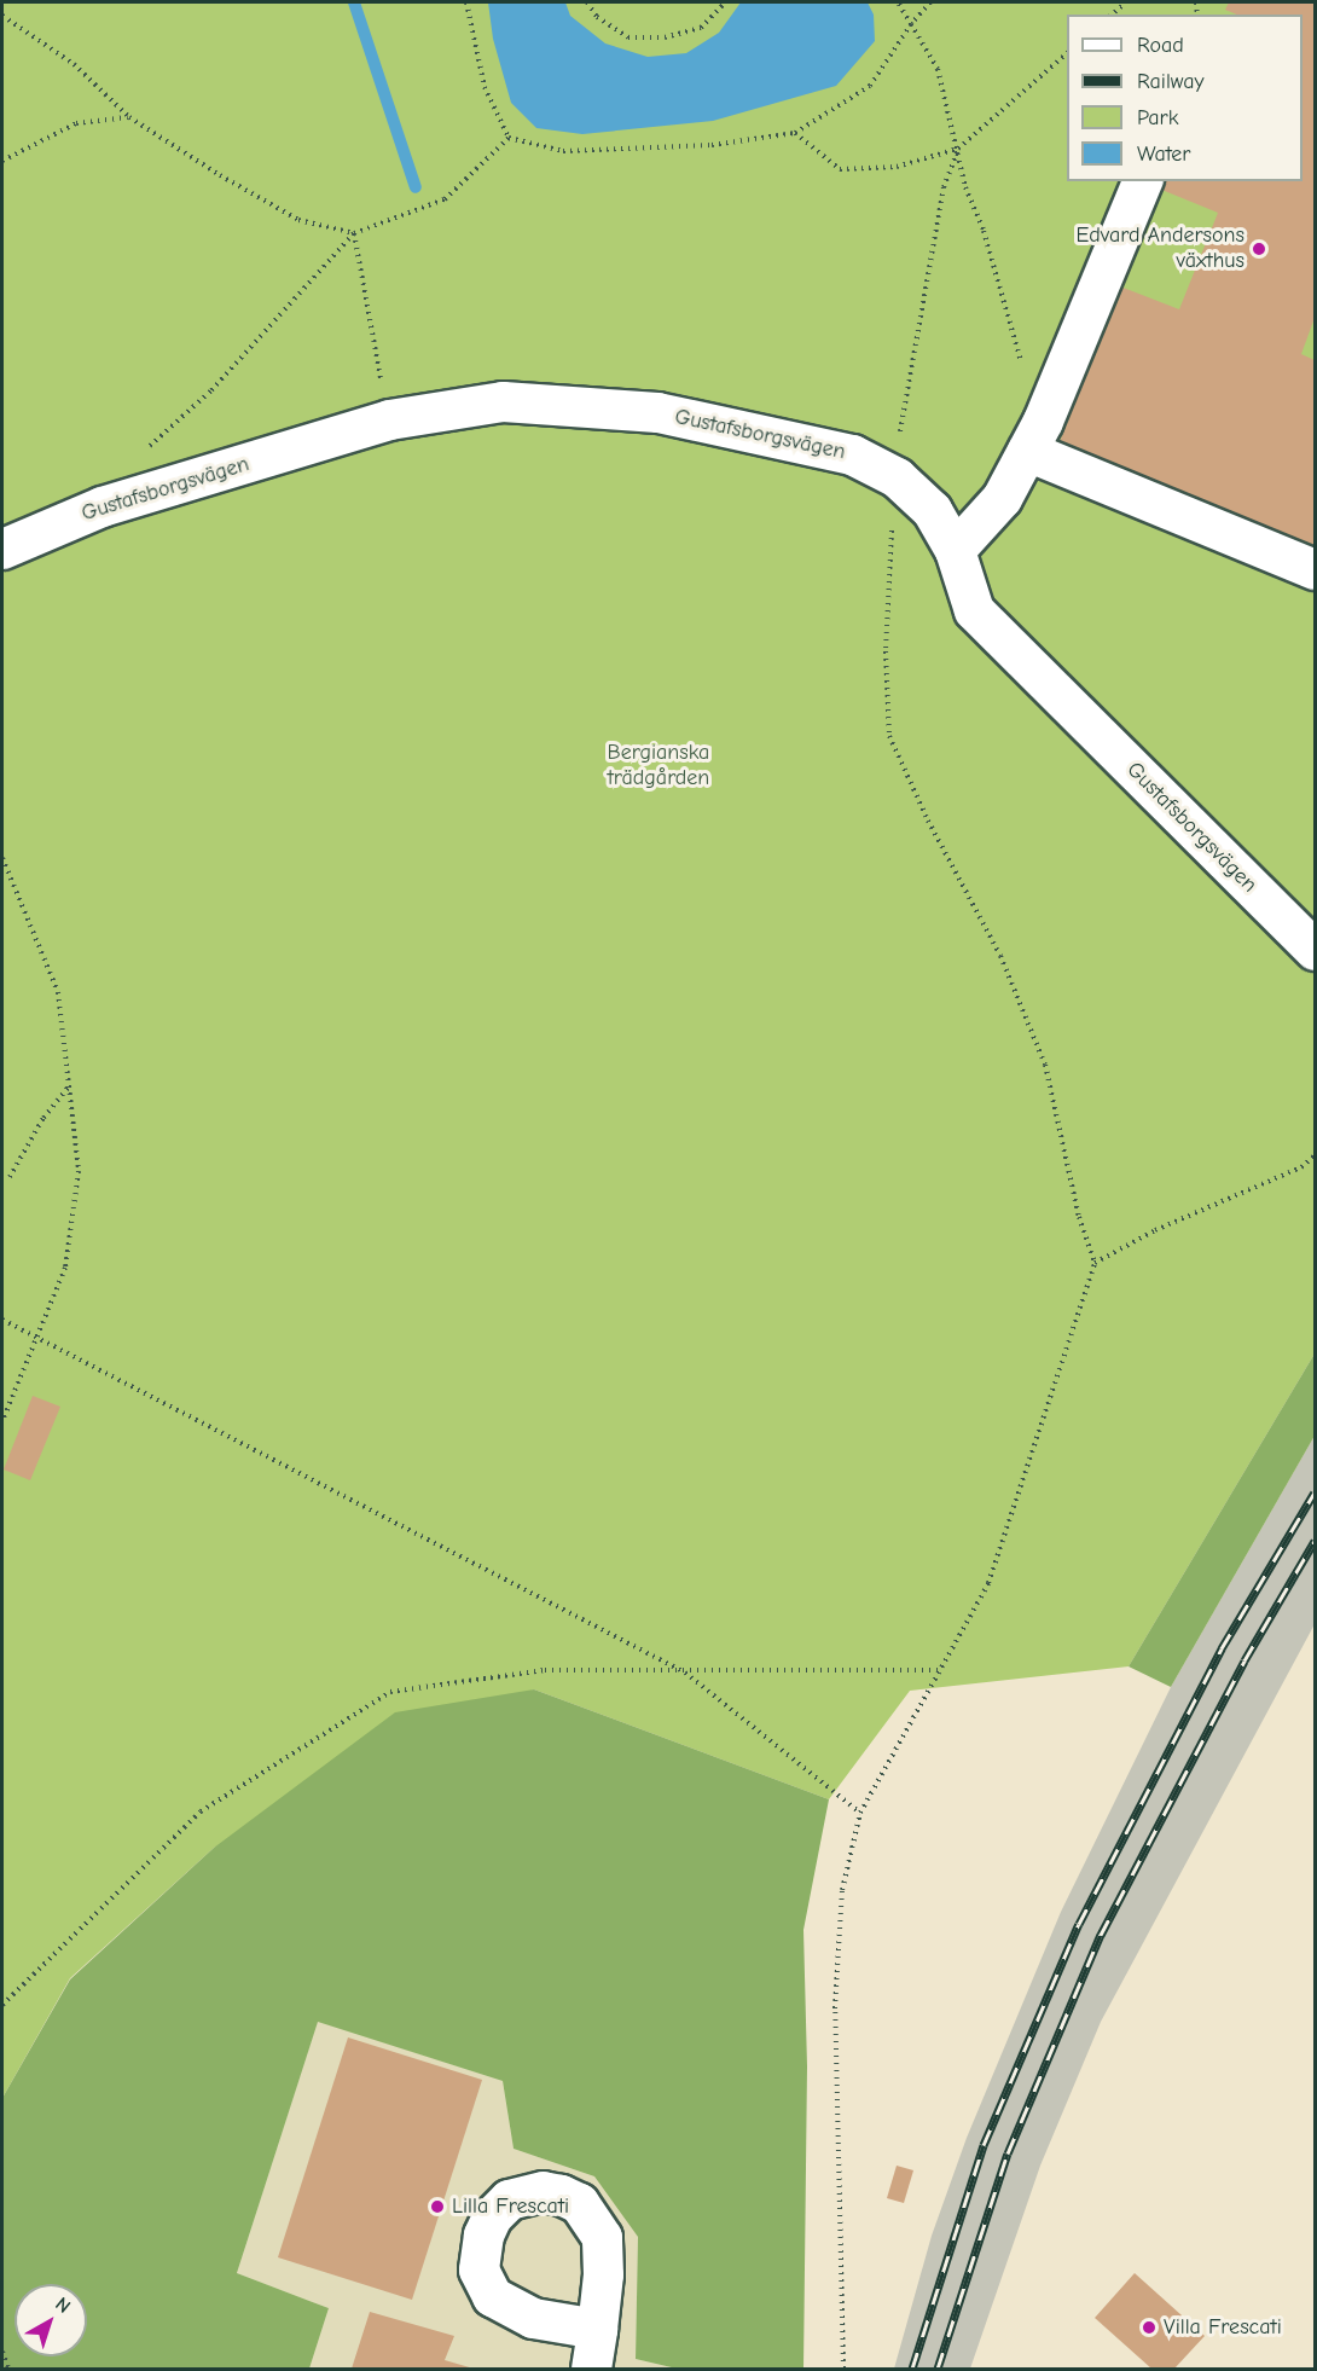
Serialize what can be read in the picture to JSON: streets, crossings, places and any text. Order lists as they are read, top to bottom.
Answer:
{
  "streets": {
    "street": ["Gustafsborgsvägen"]
  },
  "parks": ["Bergianska trädgården"],
  "places": ["Edvard Andersons växthus", "Lilla Frescati", "Villa Frescati"],
  "legend": [
    "Road",
    "Railway",
    "Park",
    "Water"
  ],
  "north": "top right"
}
